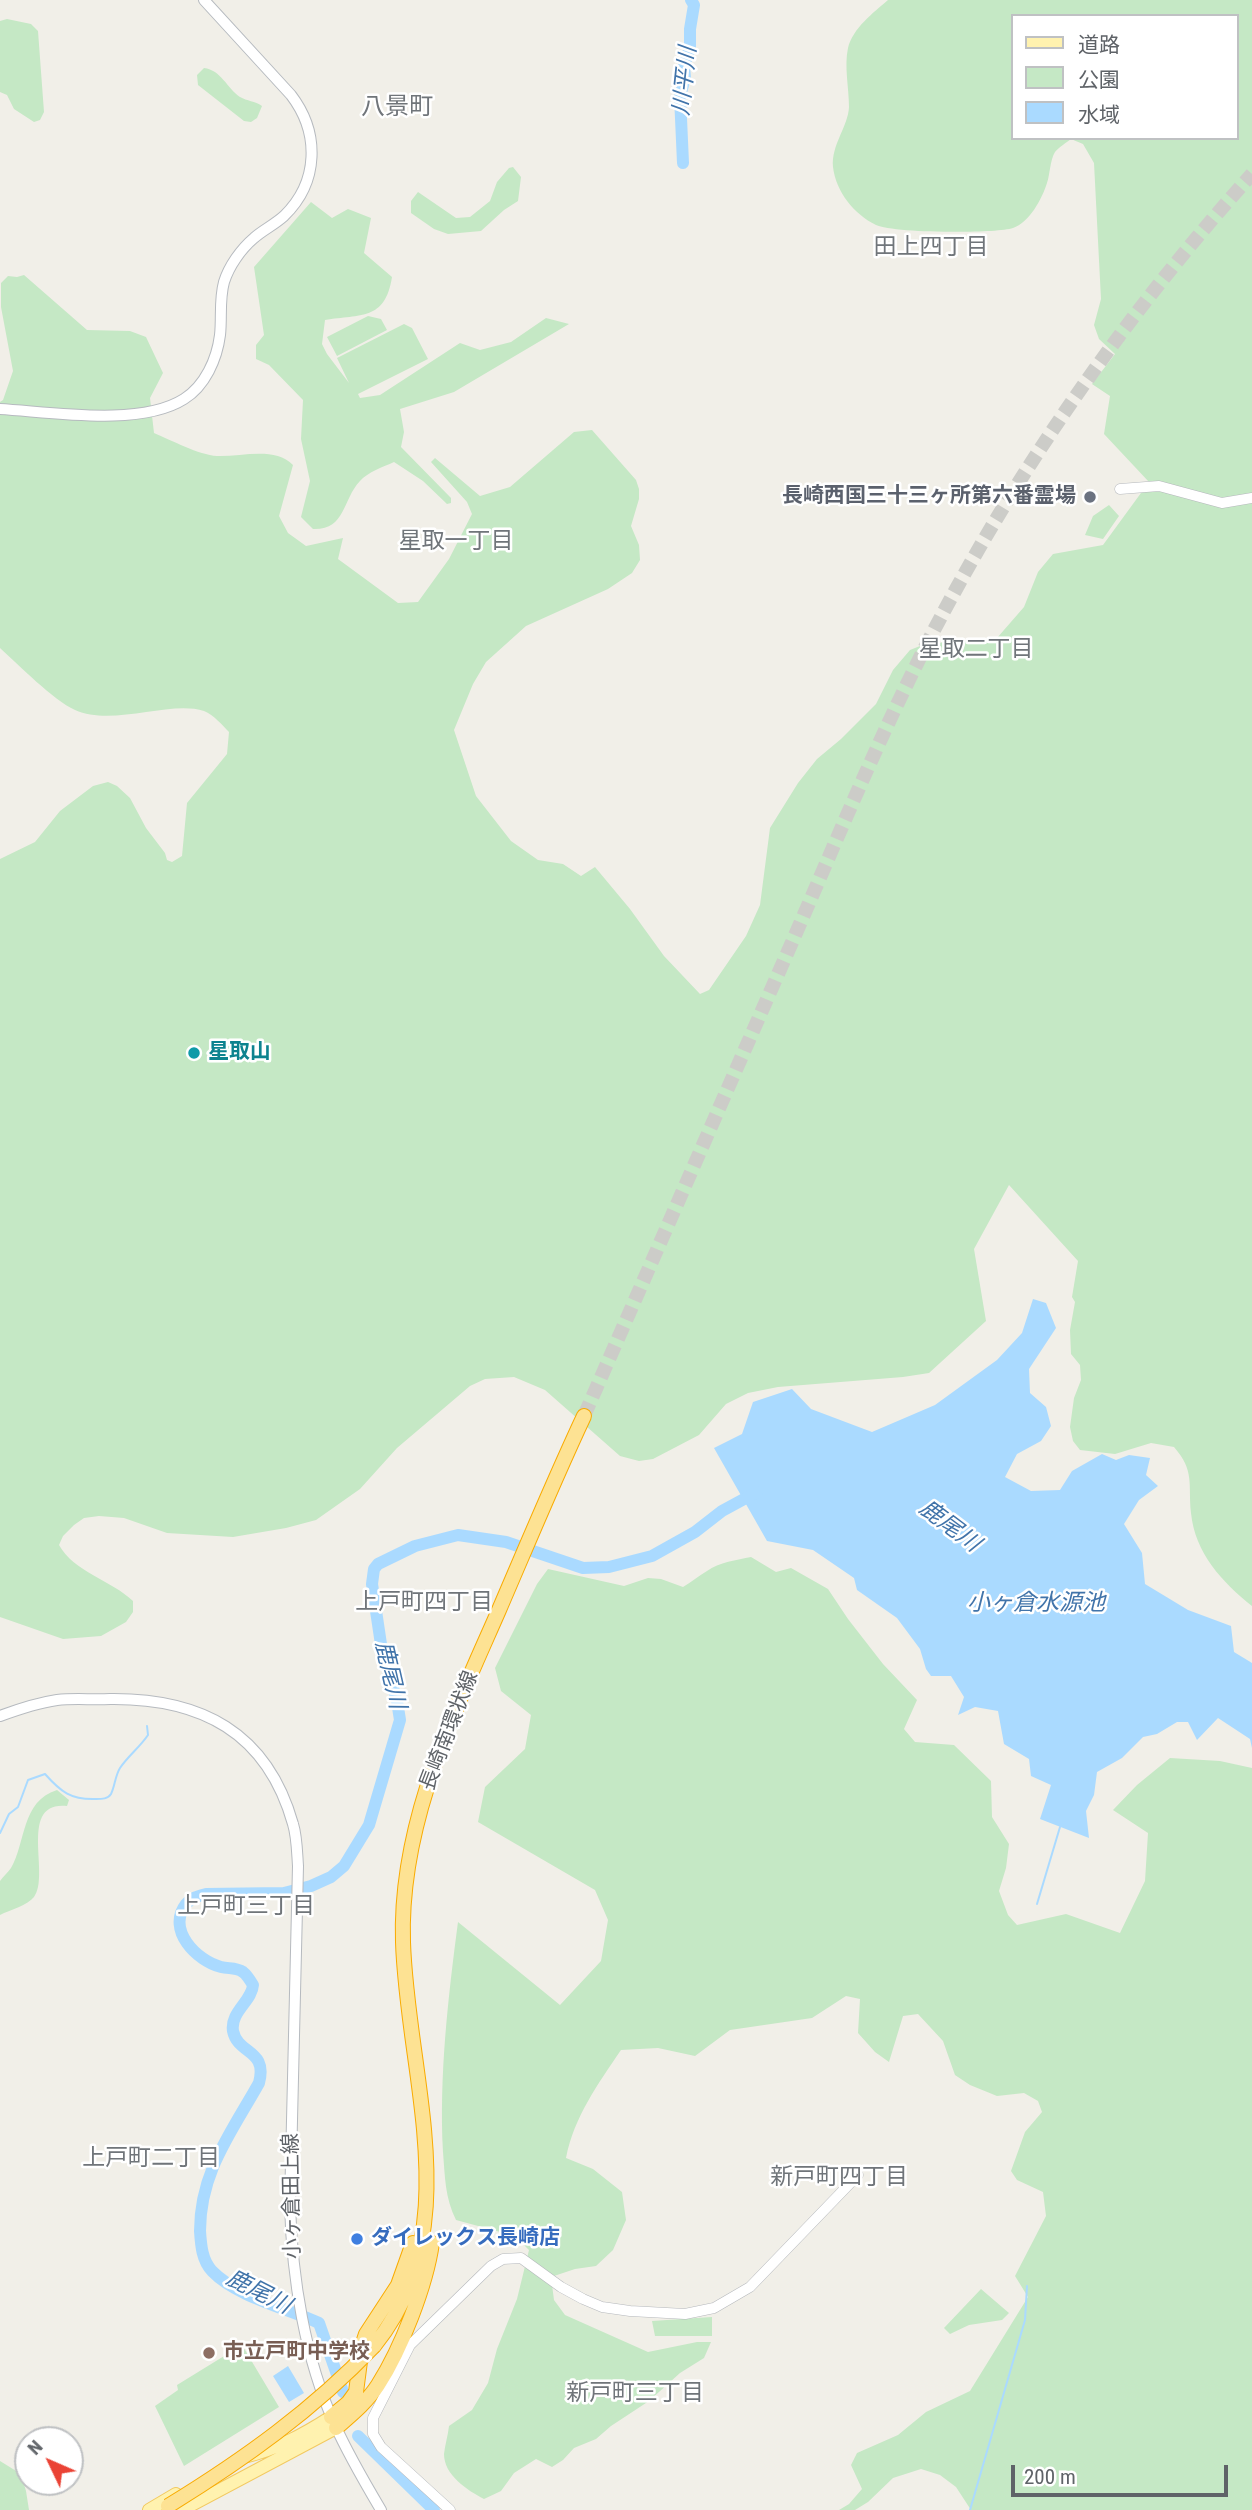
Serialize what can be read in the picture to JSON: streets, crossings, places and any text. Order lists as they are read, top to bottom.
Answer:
{
  "streets": {
    "highway": ["長崎南環状線"],
    "main road": ["小ヶ倉田上線"]
  },
  "districts": [
    "八景町",
    "田上四丁目",
    "星取一丁目",
    "星取二丁目",
    "上戸町四丁目",
    "上戸町三丁目",
    "上戸町二丁目",
    "新戸町四丁目",
    "新戸町三丁目"
  ],
  "water": ["川平川", "鹿尾川", "小ヶ倉水源池"],
  "places": [
    "長崎西国三十三ヶ所第六番霊場",
    "星取山",
    "ダイレックス長崎店",
    "市立戸町中学校"
  ],
  "legend": ["道路", "公園", "水域"],
  "scale_bar": "200 m",
  "north": "top left"
}
